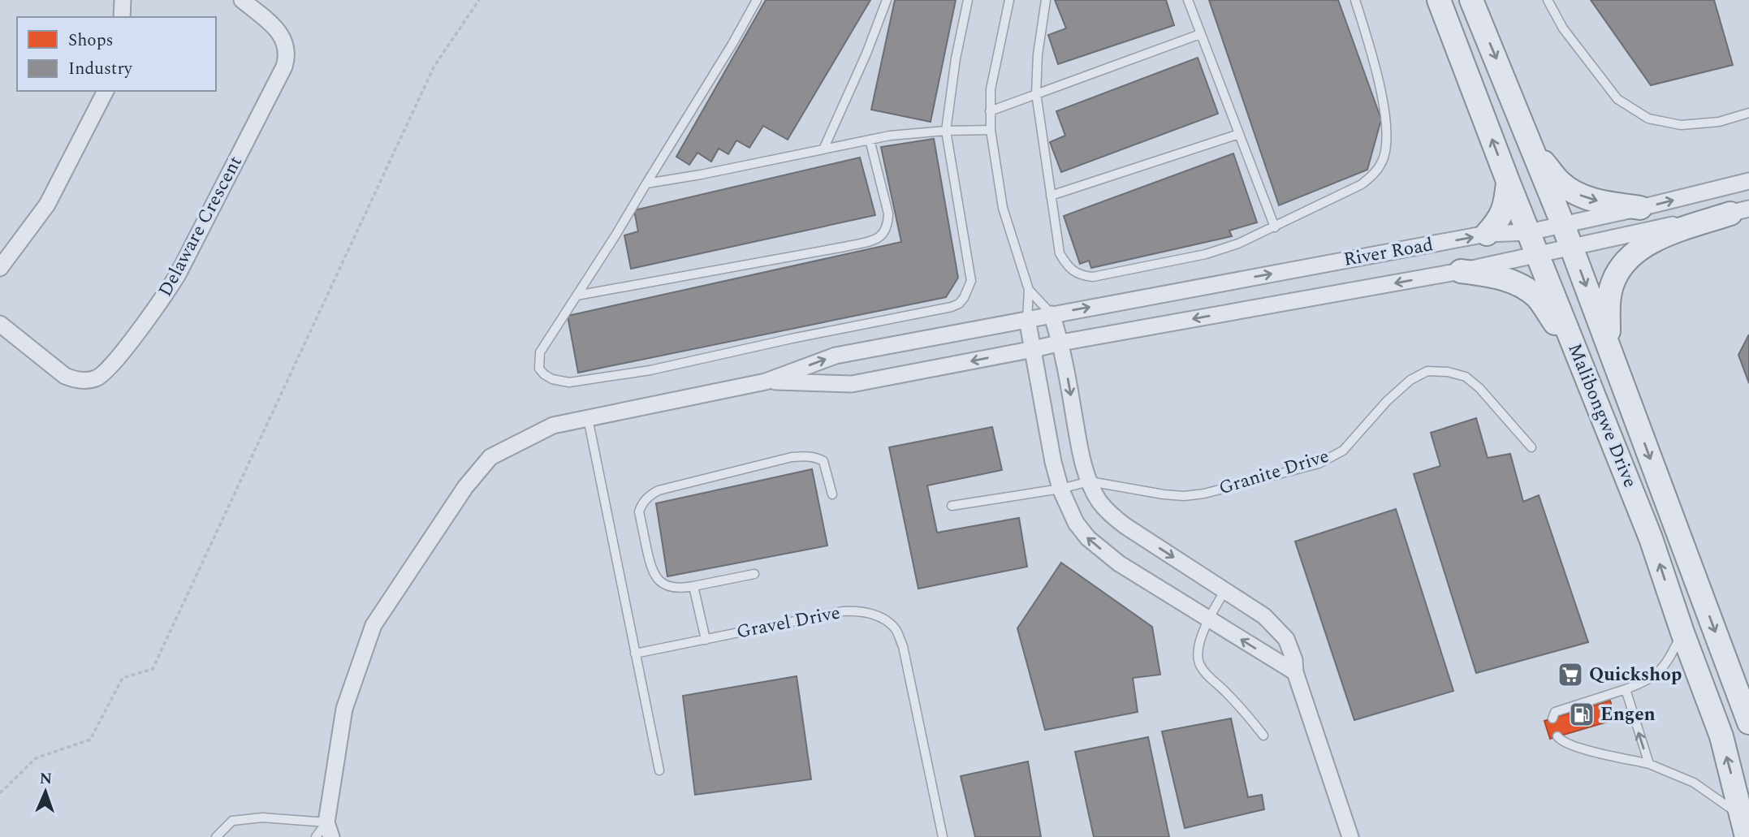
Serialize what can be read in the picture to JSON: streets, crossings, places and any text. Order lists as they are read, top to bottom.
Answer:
{
  "streets": {
    "main road": ["Malibongwe Drive"],
    "street": ["Delaware Crescent", "River Road"],
    "lane": ["Granite Drive", "Gravel Drive"]
  },
  "crossings": [
    ["River Road", "Malibongwe Drive"]
  ],
  "places": {
    "supermarket": ["Quickshop"],
    "fuel station": ["Engen"]
  },
  "legend": ["Shops", "Industry"],
  "north": "top"
}
